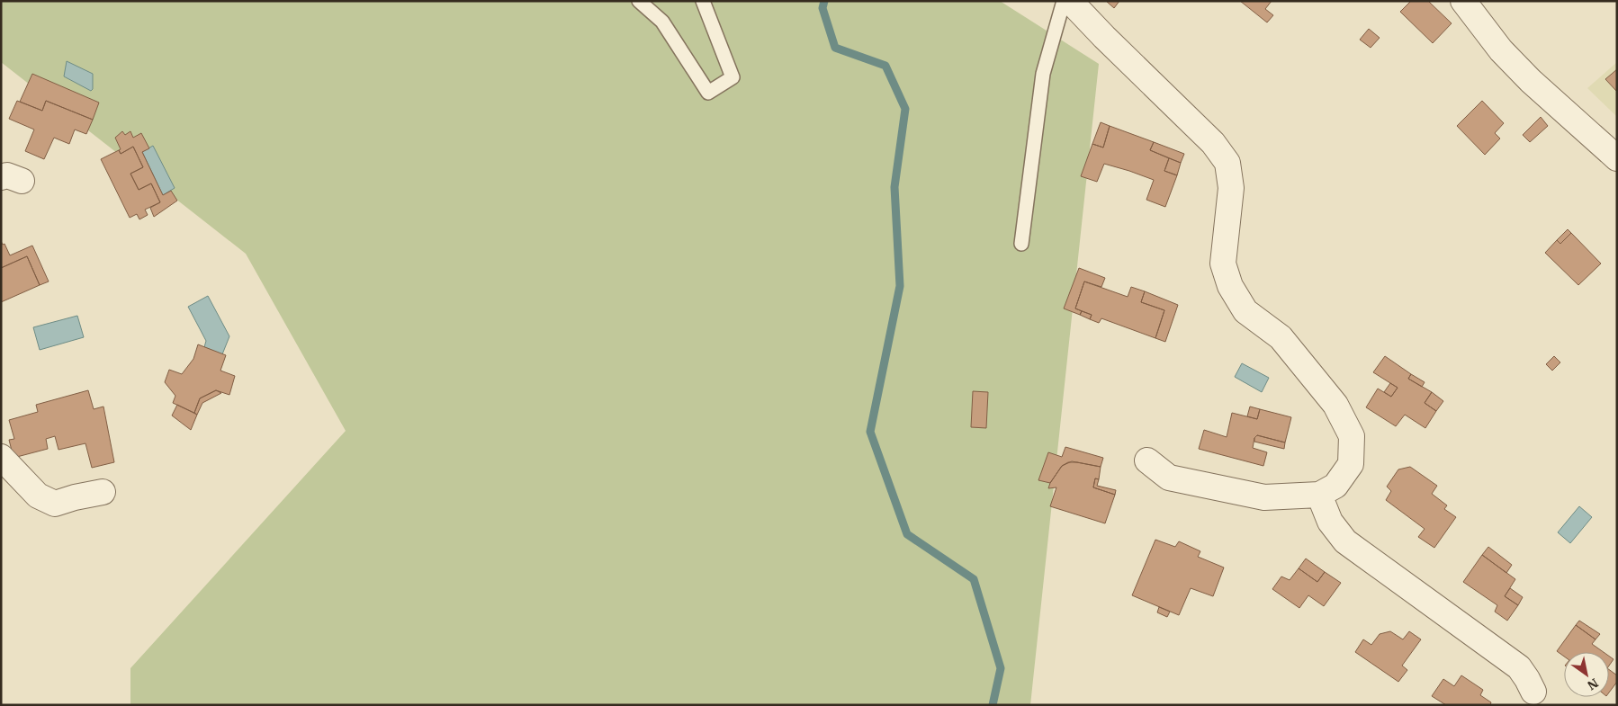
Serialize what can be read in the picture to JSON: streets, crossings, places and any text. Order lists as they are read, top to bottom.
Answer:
{
  "north": "bottom right"
}
